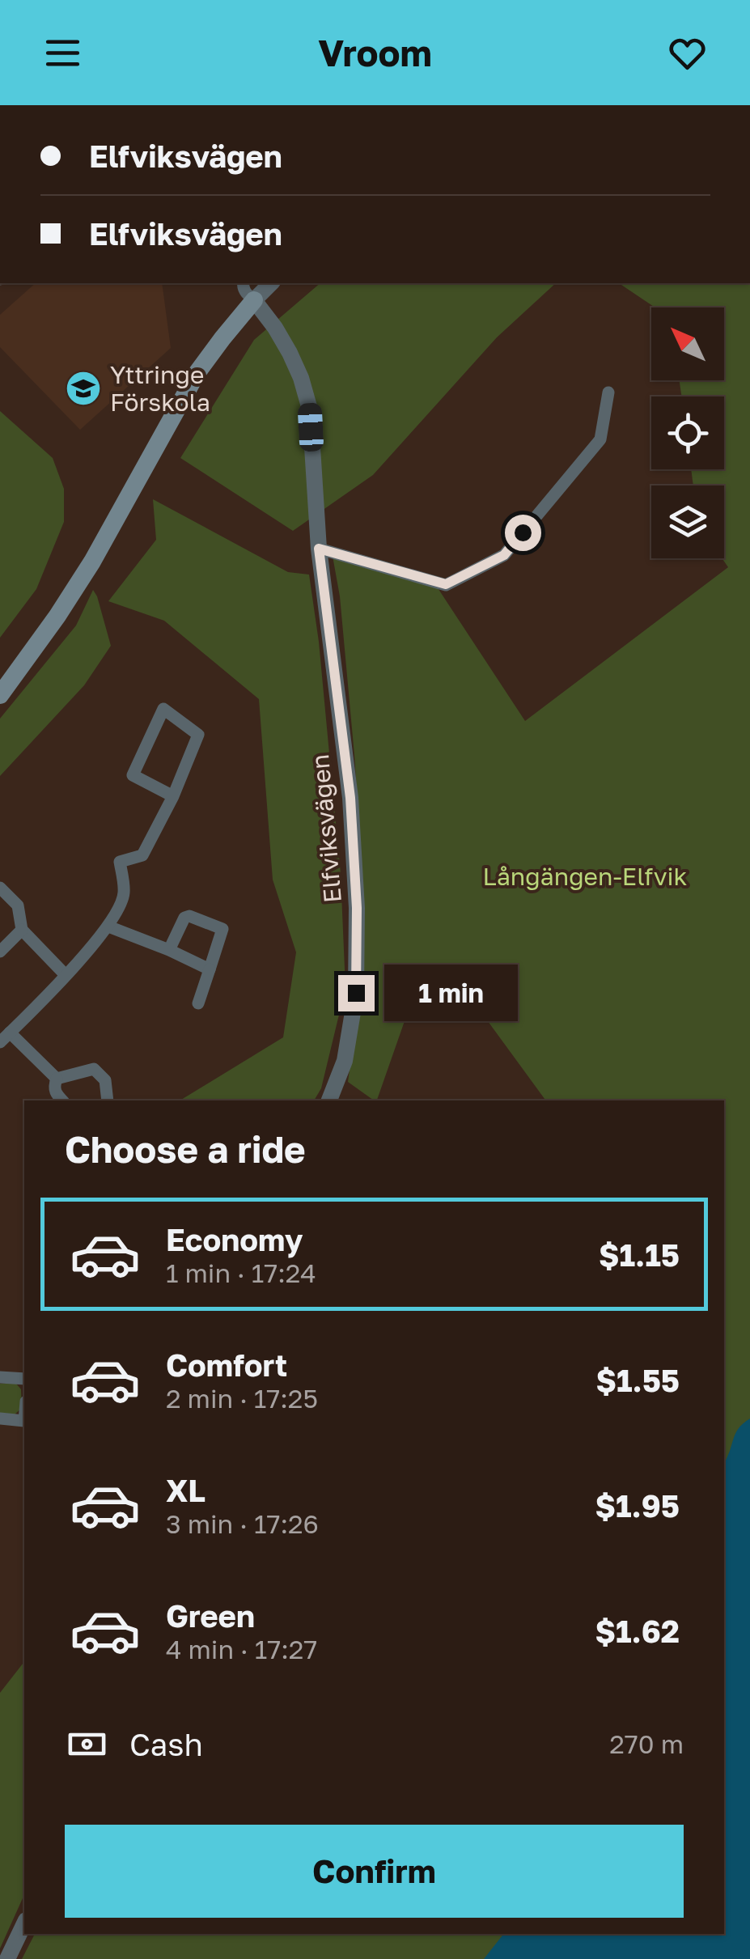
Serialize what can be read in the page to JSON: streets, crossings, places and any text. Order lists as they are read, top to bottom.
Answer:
{
  "streets": {
    "street": ["Elfviksvägen"]
  },
  "parks": ["Långängen-Elfvik"],
  "places": {
    "school or university": ["Yttringe Förskola"]
  },
  "north": "top left",
  "page": {
    "header": "Vroom",
    "banner": ["Elfviksvägen", "Elfviksvägen"],
    "bubble": "1 min",
    "heading": "Choose a ride",
    "list": [
      {
        "name": "Economy",
        "note": "1 min · 17:24",
        "value": "$1.15"
      },
      {
        "name": "Comfort",
        "note": "2 min · 17:25",
        "value": "$1.55"
      },
      {
        "name": "XL",
        "note": "3 min · 17:26",
        "value": "$1.95"
      },
      {
        "name": "Green",
        "note": "4 min · 17:27",
        "value": "$1.62"
      }
    ],
    "pay": ["Cash", "270 m"],
    "buttons": "Confirm"
  }
}
